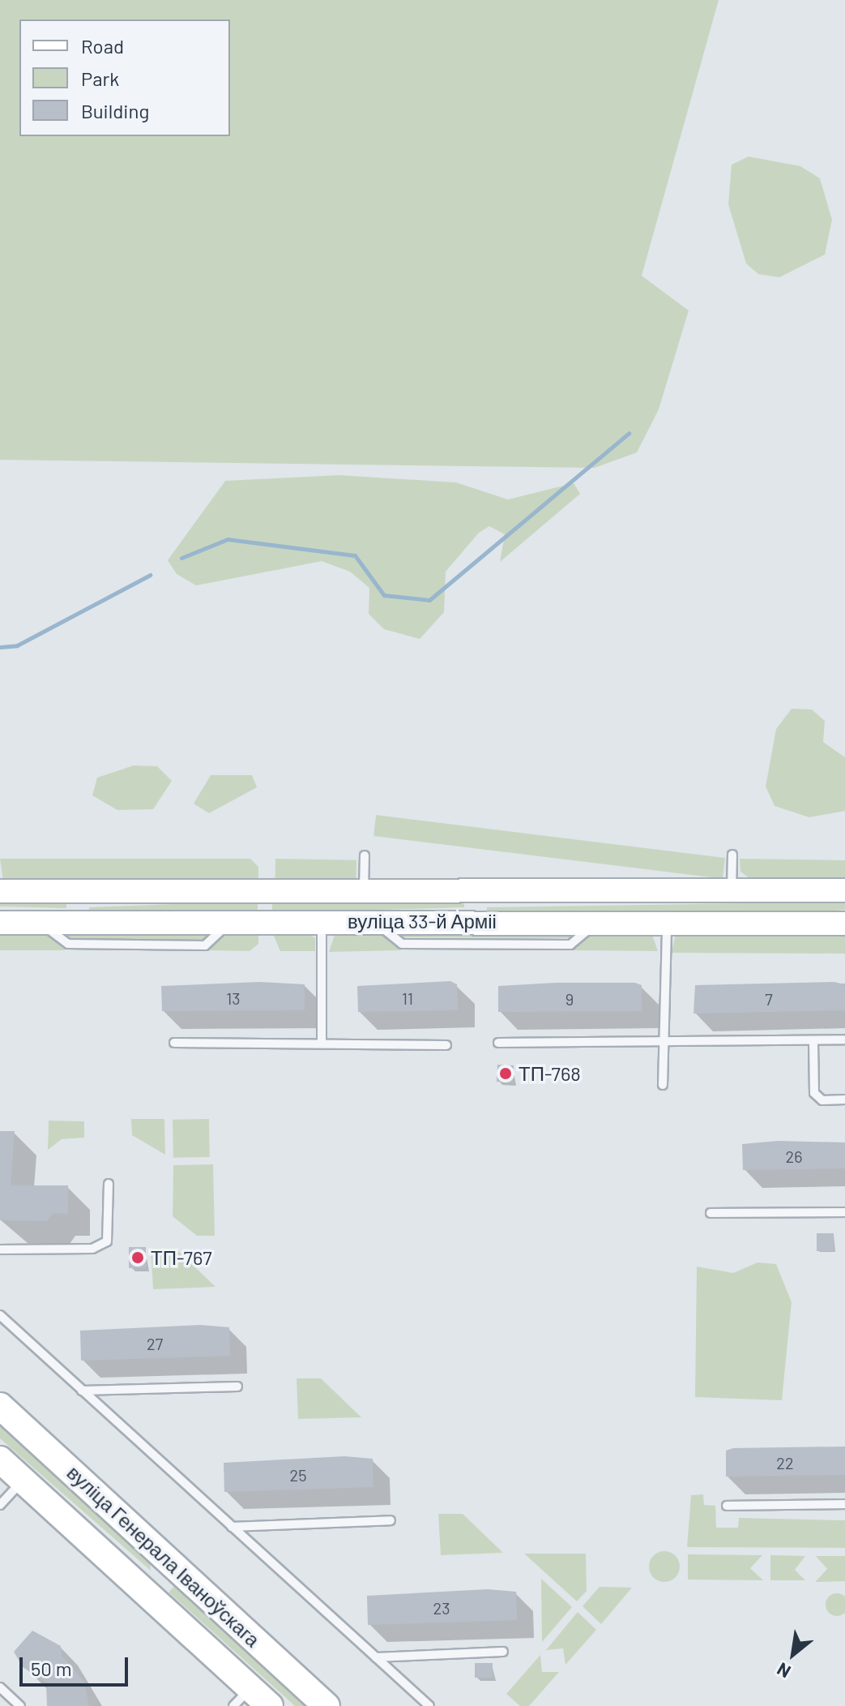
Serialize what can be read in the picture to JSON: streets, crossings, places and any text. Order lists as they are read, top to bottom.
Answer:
{
  "streets": {
    "main road": ["вуліца Генерала Іваноўскага"],
    "street": ["вуліца 33-й Арміі"]
  },
  "places": ["ТП-768", "ТП-767"],
  "house_numbers": [
    "13",
    "11",
    "9",
    "7",
    "26",
    "27",
    "22",
    "25",
    "23"
  ],
  "legend": ["Road", "Park", "Building"],
  "scale_bar": "50 m",
  "north": "bottom left"
}
